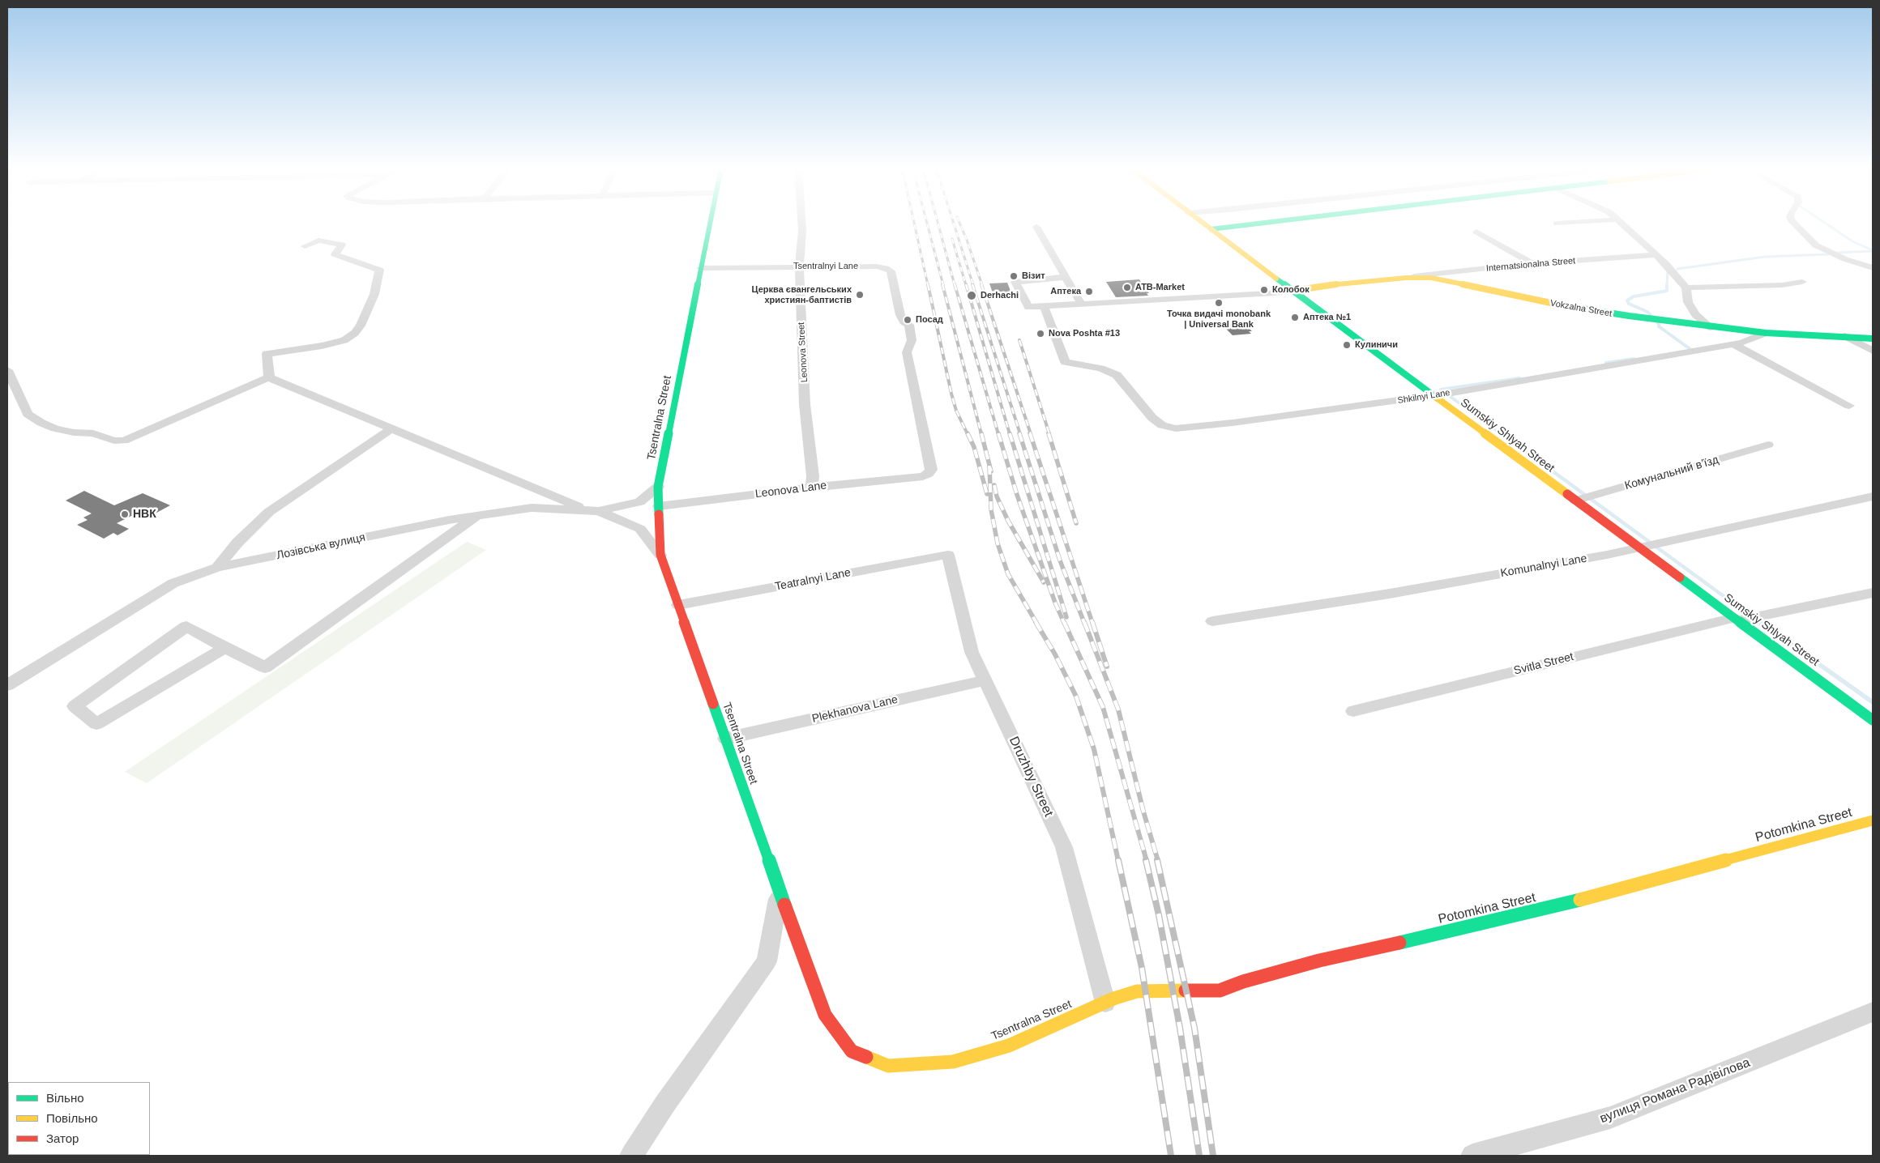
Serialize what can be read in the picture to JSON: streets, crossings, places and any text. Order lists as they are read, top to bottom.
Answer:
{
  "streets": {
    "street": [
      "Internatsionalna Street",
      "Tsentralnyi Lane",
      "Vokzalna Street",
      "Leonova Street",
      "Shkilnyi Lane",
      "Tsentralna Street",
      "Sumskiy Shlyah Street",
      "Комунальний в’їзд",
      "Leonova Lane",
      "Лозівська вулиця",
      "Komunalnyi Lane",
      "Teatralnyi Lane",
      "Svitla Street",
      "Plekhanova Lane",
      "Druzhby Street",
      "Potomkina Street",
      "вулиця Романа Радівілова"
    ]
  },
  "crossings": [
    ["Internatsionalna Street", "Vokzalna Street"],
    ["Tsentralnyi Lane", "Leonova Street"],
    ["Tsentralnyi Lane", "Tsentralna Street"],
    ["Tsentralnyi Lane", "Leonova Lane"],
    ["Vokzalna Street", "Shkilnyi Lane"],
    ["Vokzalna Street", "Sumskiy Shlyah Street"],
    ["Leonova Street", "Leonova Lane"],
    ["Shkilnyi Lane", "Sumskiy Shlyah Street"],
    ["Tsentralna Street", "Leonova Lane"],
    ["Tsentralna Street", "Лозівська вулиця"],
    ["Tsentralna Street", "Teatralnyi Lane"],
    ["Tsentralna Street", "Plekhanova Lane"],
    ["Tsentralna Street", "Druzhby Street"],
    ["Tsentralna Street", "Potomkina Street"],
    ["Sumskiy Shlyah Street", "Комунальний в’їзд"],
    ["Sumskiy Shlyah Street", "Komunalnyi Lane"],
    ["Sumskiy Shlyah Street", "Svitla Street"],
    ["Teatralnyi Lane", "Druzhby Street"],
    ["Plekhanova Lane", "Druzhby Street"],
    ["Druzhby Street", "Potomkina Street"]
  ],
  "places": [
    "Візит",
    "ATB-Market",
    "Колобок",
    "Аптека",
    "Церква євангельських християн-баптистів",
    "Derhachi",
    "Точка видачі monobank | Universal Bank",
    "Аптека №1",
    "Посад",
    "Nova Poshta #13",
    "Кулиничи",
    "НВК"
  ],
  "legend": ["Вільно", "Повільно", "Затор"]
}
